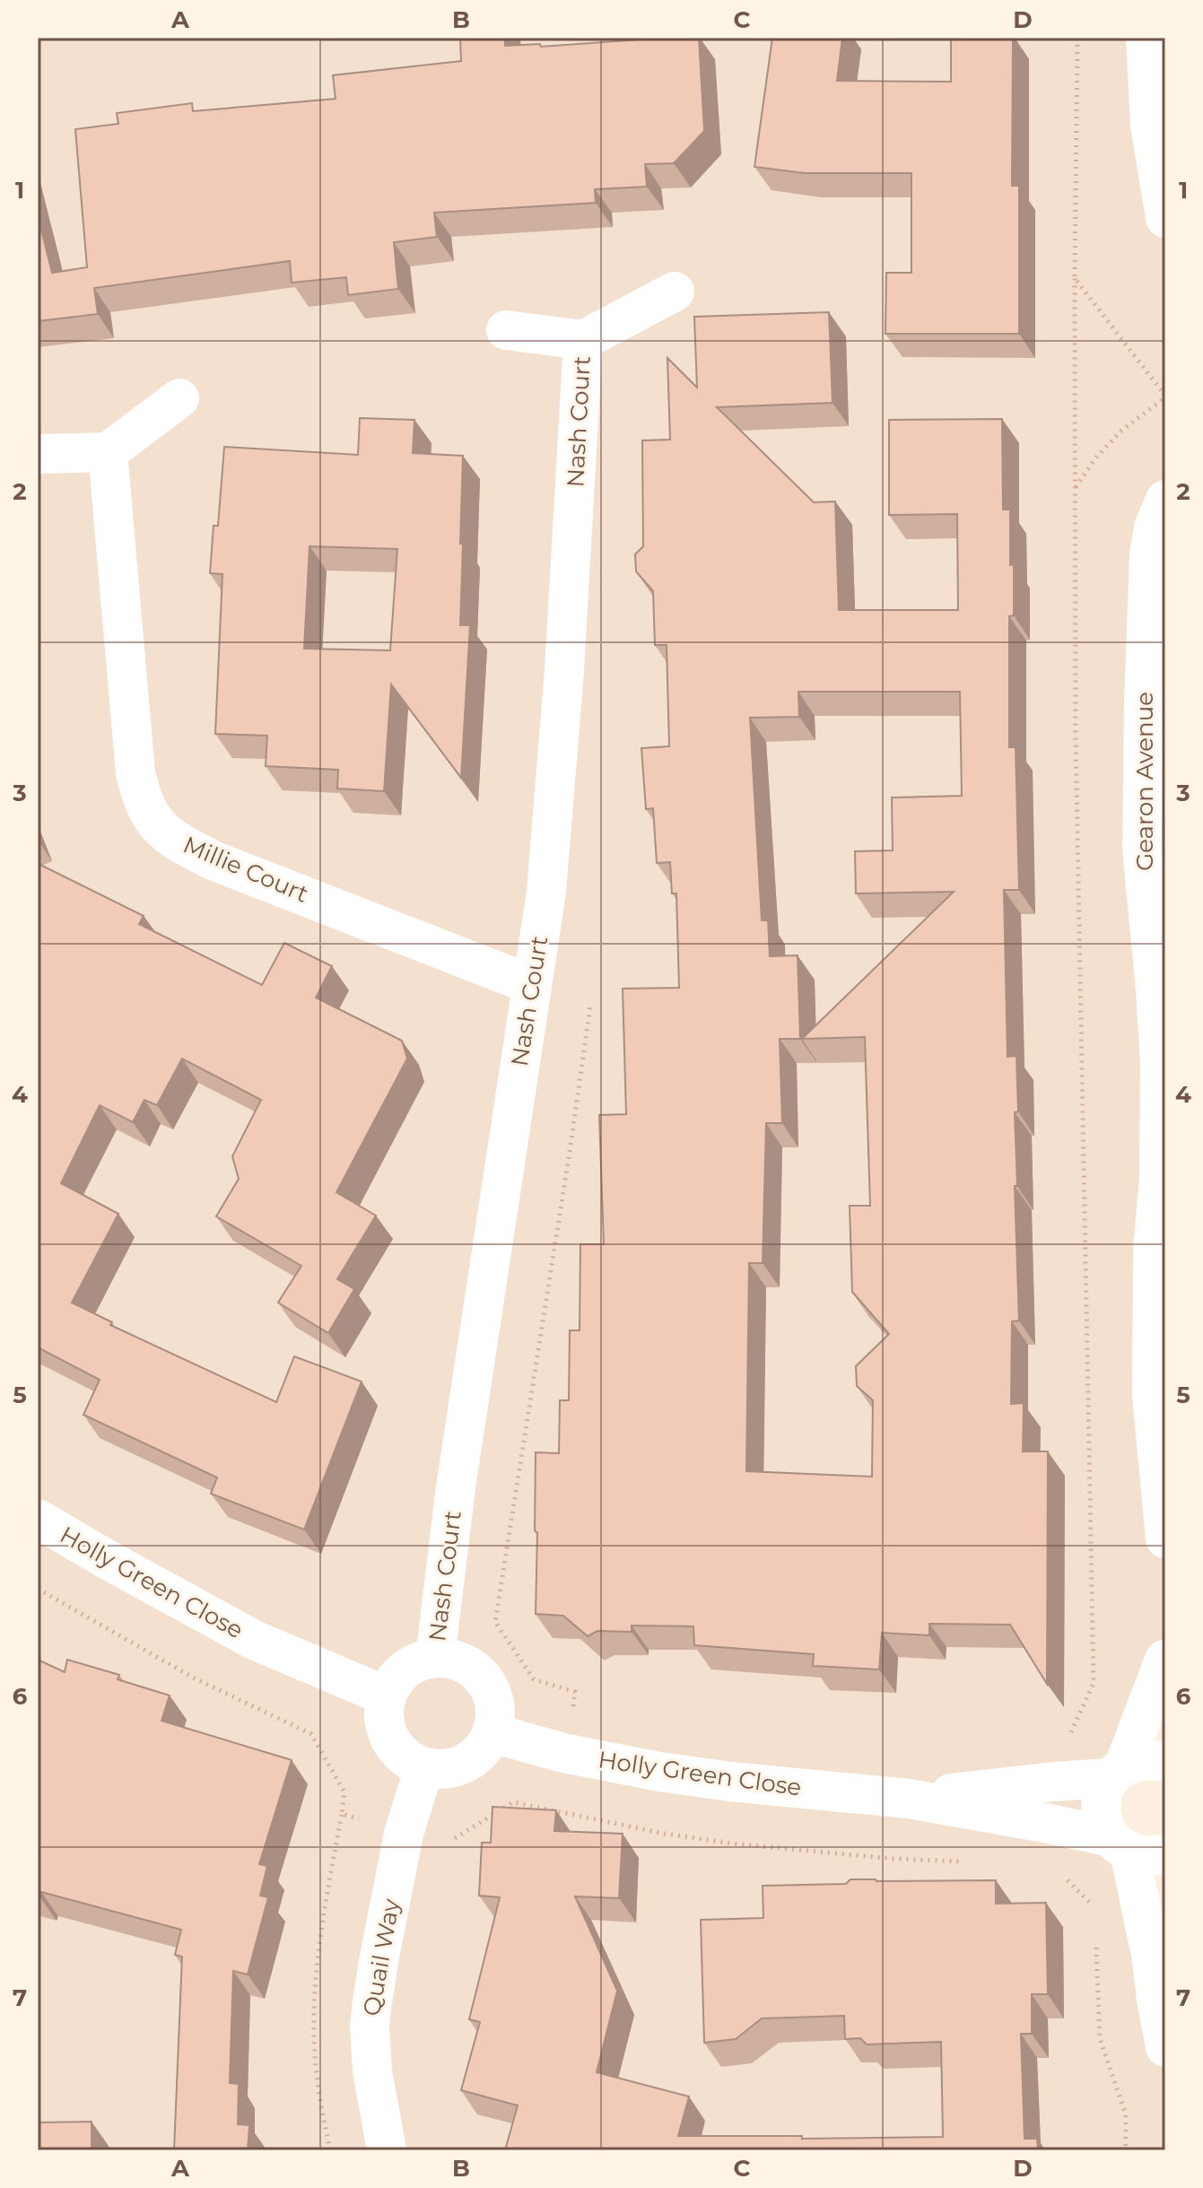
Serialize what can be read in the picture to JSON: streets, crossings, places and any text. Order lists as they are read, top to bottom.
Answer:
{
  "streets": {
    "street": [
      "Nash Court",
      "Gearon Avenue",
      "Millie Court",
      "Holly Green Close",
      "Quail Way"
    ]
  },
  "crossings": [
    ["Nash Court", "Millie Court"],
    ["Nash Court", "Holly Green Close"],
    ["Nash Court", "Quail Way"],
    ["Holly Green Close", "Quail Way"]
  ],
  "grid": {
    "columns": [
      "A",
      "B",
      "C",
      "D"
    ],
    "rows": [
      "1",
      "2",
      "3",
      "4",
      "5",
      "6",
      "7"
    ]
  }
}
